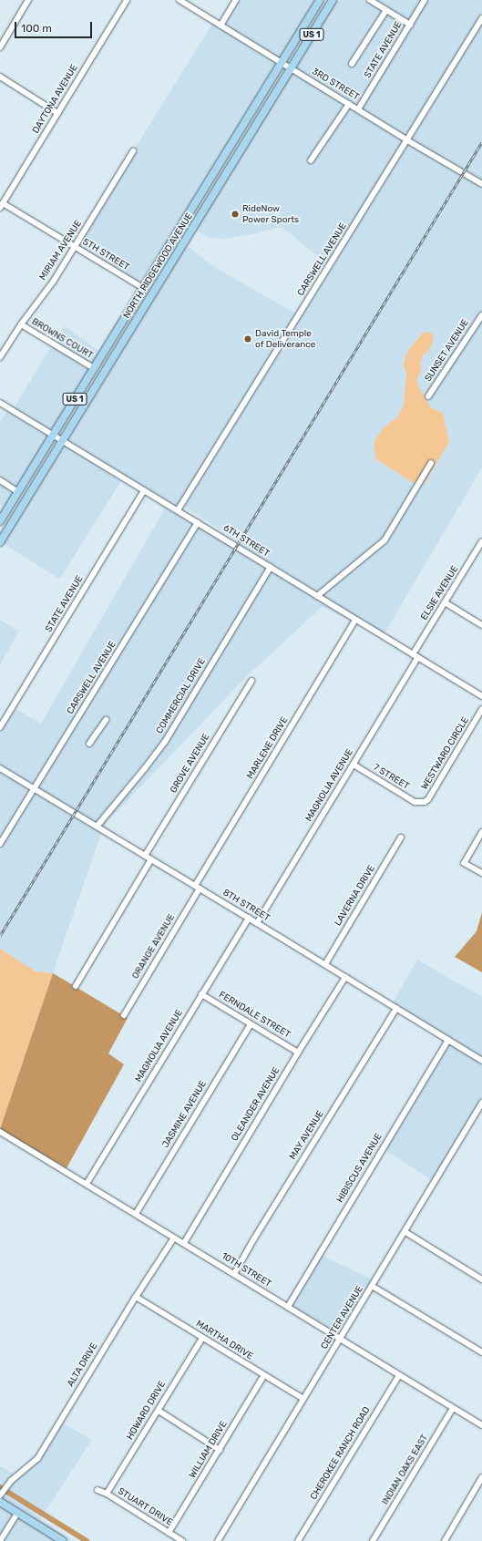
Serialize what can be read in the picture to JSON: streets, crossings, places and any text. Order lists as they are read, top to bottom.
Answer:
{
  "streets": {
    "main road": ["US 1", "NORTH RIDGEWOOD AVENUE"],
    "street": [
      "STATE AVENUE",
      "3RD STREET",
      "DAYTONA AVENUE",
      "MIRIAM AVENUE",
      "5TH STREET",
      "CARSWELL AVENUE",
      "BROWNS COURT",
      "SUNSET AVENUE",
      "6TH STREET",
      "ELSIE AVENUE",
      "COMMERCIAL DRIVE",
      "MARLENE DRIVE",
      "WESTWARD CIRCLE",
      "GROVE AVENUE",
      "7 STREET",
      "MAGNOLIA AVENUE",
      "LAVERNA DRIVE",
      "8TH STREET",
      "ORANGE AVENUE",
      "FERNDALE STREET",
      "OLEANDER AVENUE",
      "JASMINE AVENUE",
      "MAY AVENUE",
      "HIBISCUS AVENUE",
      "10TH STREET",
      "CENTER AVENUE",
      "MARTHA DRIVE",
      "ALTA DRIVE",
      "HOWARD DRIVE",
      "WILLIAM DRIVE",
      "CHEROKEE RANCH ROAD",
      "INDIAN OAKS EAST",
      "STUART DRIVE"
    ]
  },
  "crossings": [
    ["STATE AVENUE", "3RD STREET"],
    ["STATE AVENUE", "6TH STREET"],
    ["3RD STREET", "CARSWELL AVENUE"],
    ["3RD STREET", "NORTH RIDGEWOOD AVENUE"],
    ["DAYTONA AVENUE", "5TH STREET"],
    ["MIRIAM AVENUE", "5TH STREET"],
    ["MIRIAM AVENUE", "BROWNS COURT"],
    ["5TH STREET", "NORTH RIDGEWOOD AVENUE"],
    ["CARSWELL AVENUE", "6TH STREET"],
    ["CARSWELL AVENUE", "8TH STREET"],
    ["NORTH RIDGEWOOD AVENUE", "BROWNS COURT"],
    ["NORTH RIDGEWOOD AVENUE", "6TH STREET"],
    ["6TH STREET", "ELSIE AVENUE"],
    ["6TH STREET", "COMMERCIAL DRIVE"],
    ["6TH STREET", "MARLENE DRIVE"],
    ["6TH STREET", "MAGNOLIA AVENUE"],
    ["COMMERCIAL DRIVE", "8TH STREET"],
    ["MARLENE DRIVE", "8TH STREET"],
    ["MARLENE DRIVE", "ORANGE AVENUE"],
    ["WESTWARD CIRCLE", "7 STREET"],
    ["GROVE AVENUE", "8TH STREET"],
    ["7 STREET", "MAGNOLIA AVENUE"],
    ["MAGNOLIA AVENUE", "8TH STREET"],
    ["MAGNOLIA AVENUE", "FERNDALE STREET"],
    ["MAGNOLIA AVENUE", "10TH STREET"],
    ["LAVERNA DRIVE", "8TH STREET"],
    ["8TH STREET", "ORANGE AVENUE"],
    ["8TH STREET", "OLEANDER AVENUE"],
    ["8TH STREET", "MAY AVENUE"],
    ["8TH STREET", "HIBISCUS AVENUE"],
    ["FERNDALE STREET", "OLEANDER AVENUE"],
    ["FERNDALE STREET", "JASMINE AVENUE"],
    ["OLEANDER AVENUE", "10TH STREET"],
    ["JASMINE AVENUE", "10TH STREET"],
    ["MAY AVENUE", "10TH STREET"],
    ["HIBISCUS AVENUE", "10TH STREET"],
    ["10TH STREET", "CENTER AVENUE"],
    ["10TH STREET", "ALTA DRIVE"],
    ["10TH STREET", "CHEROKEE RANCH ROAD"],
    ["10TH STREET", "INDIAN OAKS EAST"],
    ["CENTER AVENUE", "MARTHA DRIVE"],
    ["MARTHA DRIVE", "ALTA DRIVE"],
    ["MARTHA DRIVE", "HOWARD DRIVE"],
    ["MARTHA DRIVE", "WILLIAM DRIVE"],
    ["HOWARD DRIVE", "STUART DRIVE"],
    ["WILLIAM DRIVE", "STUART DRIVE"]
  ],
  "places": ["RideNow Power Sports", "David Temple of Deliverance"],
  "scale_bar": "100 m"
}
